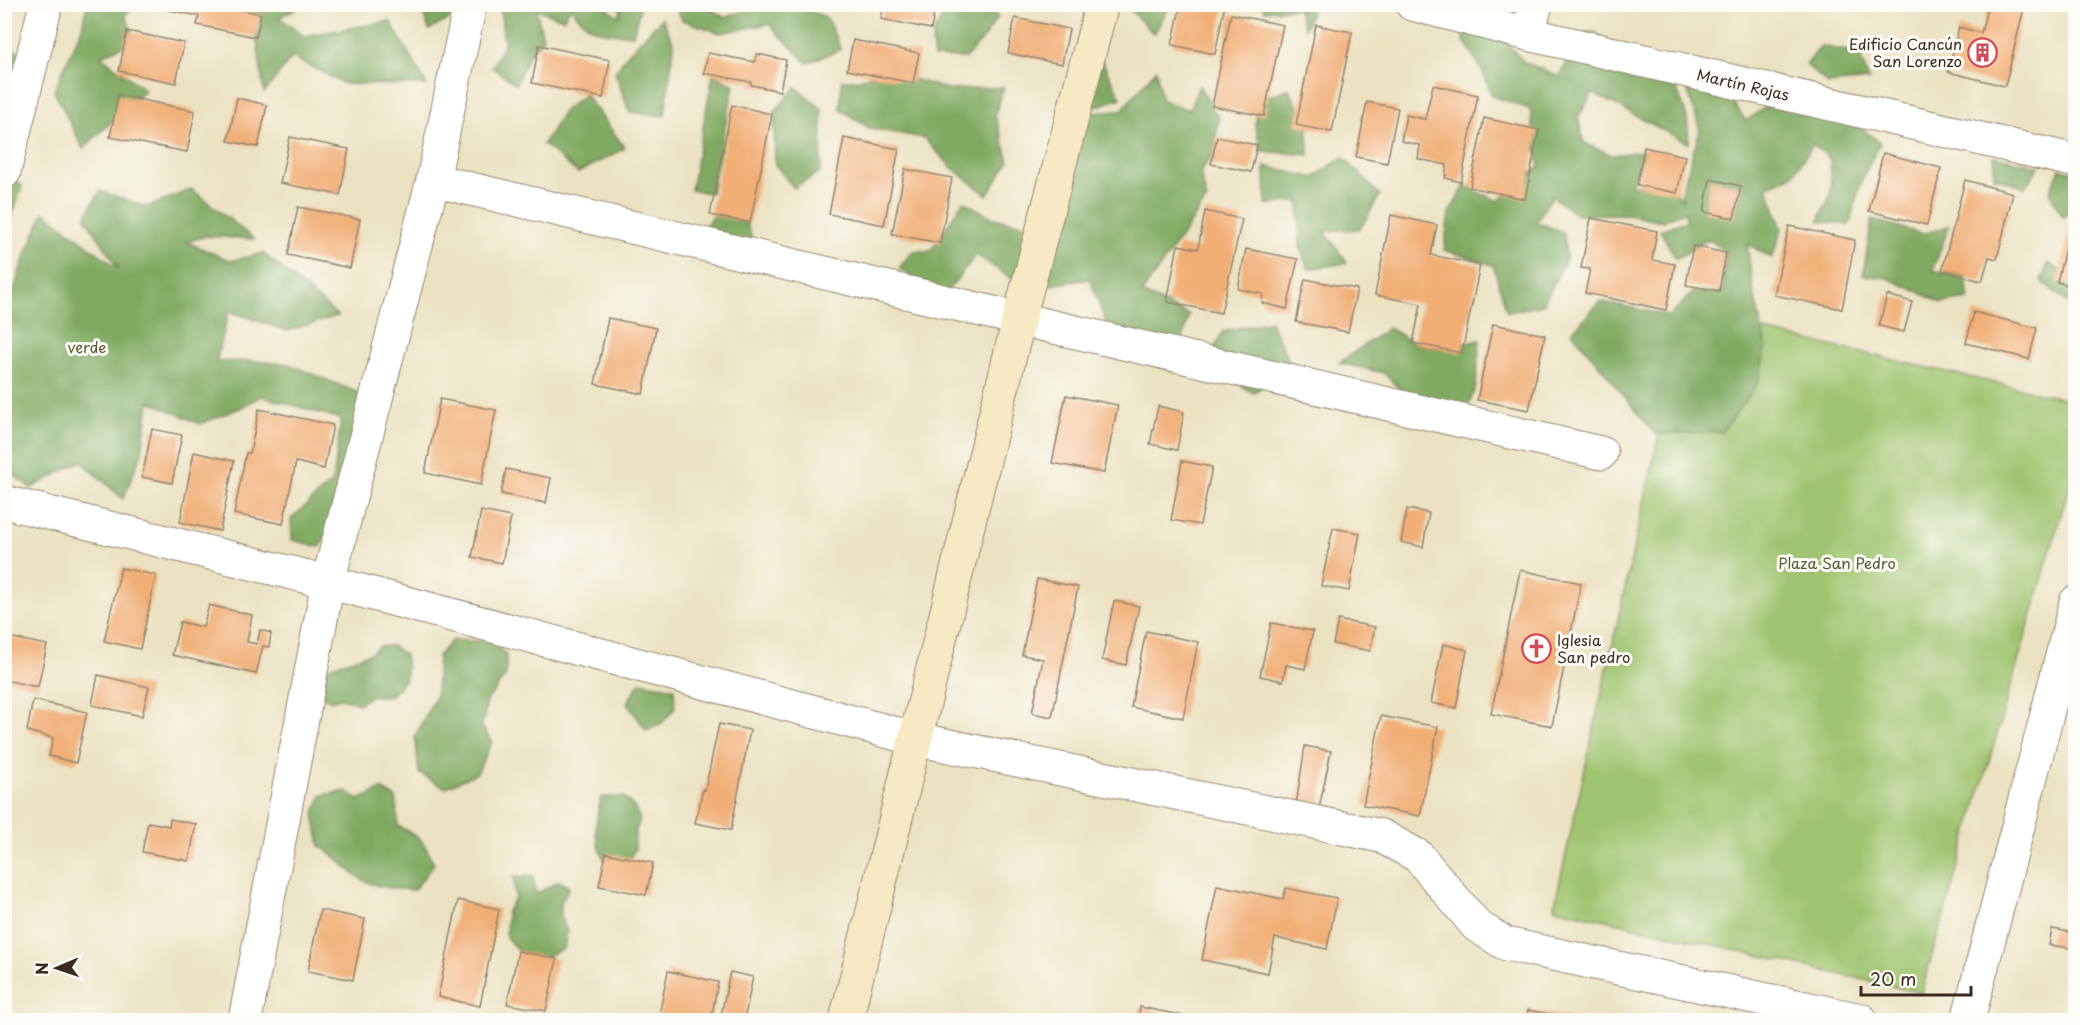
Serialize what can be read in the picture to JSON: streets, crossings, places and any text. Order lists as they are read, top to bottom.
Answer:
{
  "streets": {
    "street": ["Martín Rojas"]
  },
  "parks": ["verde", "Plaza San Pedro"],
  "places": {
    "building": ["Edificio Cancún San Lorenzo"],
    "church": ["Iglesia San pedro"]
  },
  "scale_bar": "20 m",
  "north": "left"
}
